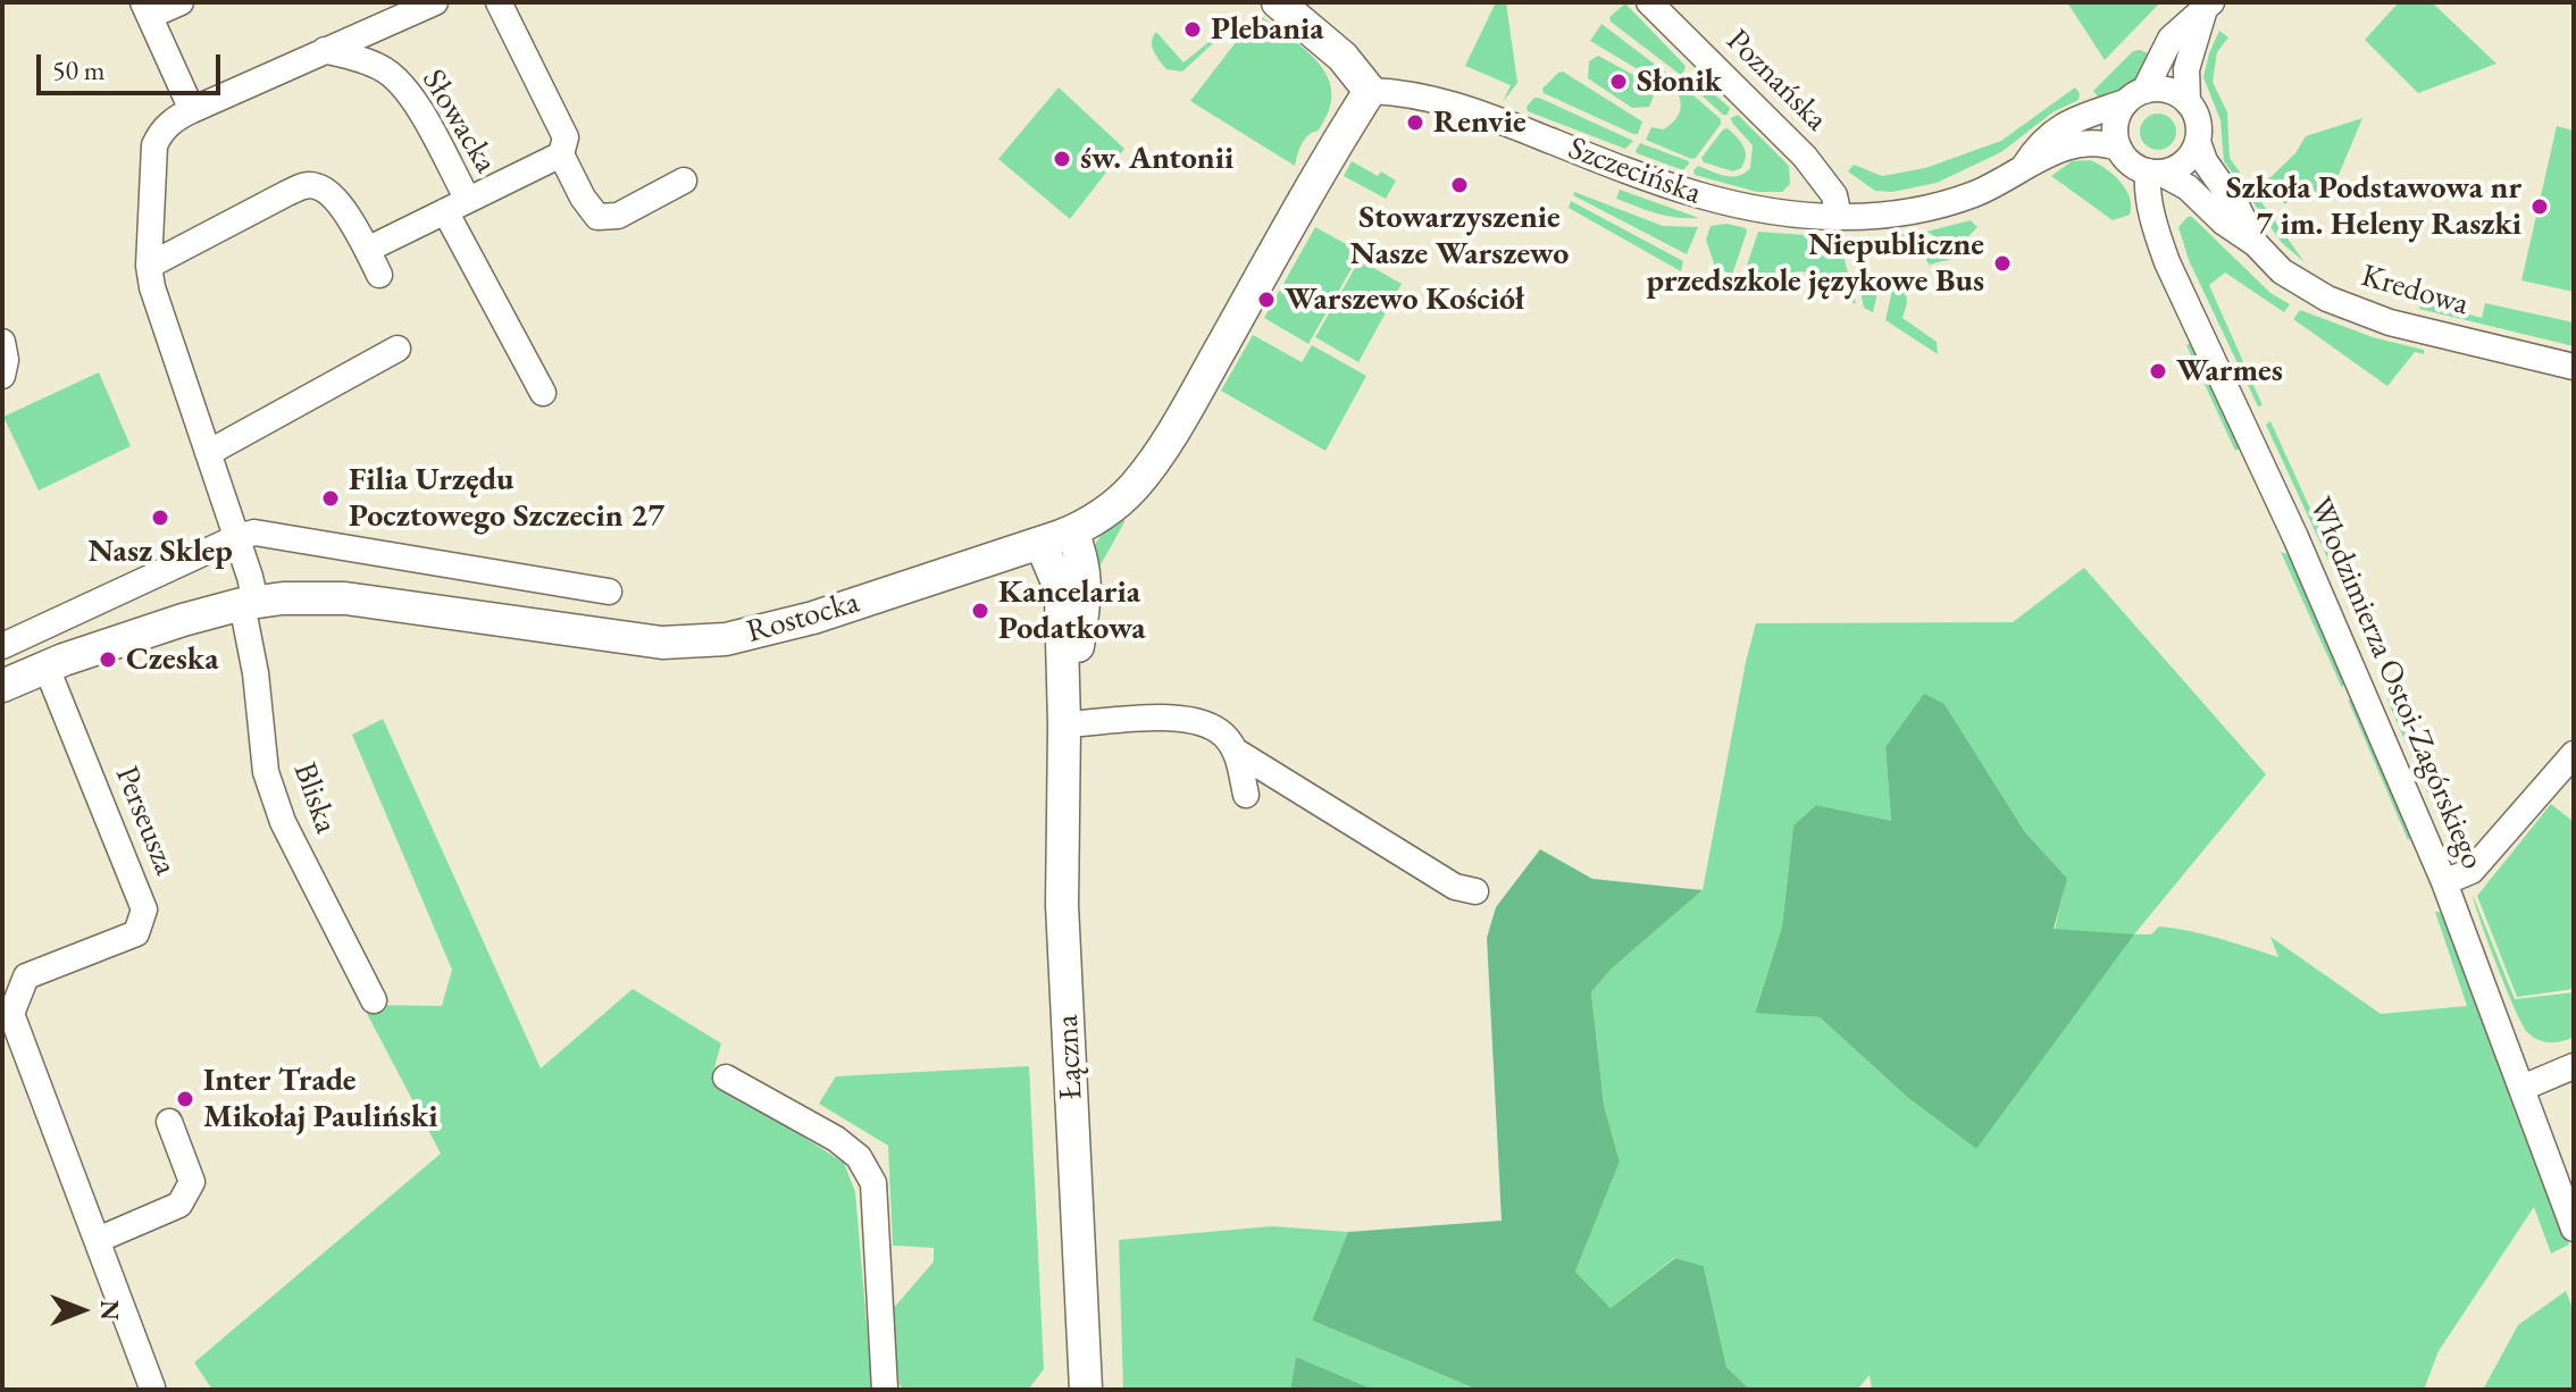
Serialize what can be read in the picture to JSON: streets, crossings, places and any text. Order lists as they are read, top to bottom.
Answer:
{
  "streets": {
    "street": [
      "Poznańska",
      "Słowacka",
      "Szczecińska",
      "Kredowa",
      "Rostocka",
      "Włodzimierza Ostoi-Zagórskiego",
      "Bliska",
      "Perseusza",
      "Łączna"
    ]
  },
  "crossings": [
    ["Poznańska", "Szczecińska"],
    ["Szczecińska", "Rostocka"],
    ["Kredowa", "Włodzimierza Ostoi-Zagórskiego"],
    ["Rostocka", "Bliska"],
    ["Rostocka", "Perseusza"],
    ["Rostocka", "Łączna"]
  ],
  "places": [
    "Plebania",
    "Słonik",
    "Renvie",
    "św. Antonii",
    "Stowarzyszenie Nasze Warszewo",
    "Szkoła Podstawowa nr 7 im. Heleny Raszki",
    "Niepubliczne przedszkole językowe Bus",
    "Warszewo Kościół",
    "Warmes",
    "Filia Urzędu Pocztowego Szczecin 27",
    "Nasz Sklep",
    "Kancelaria Podatkowa",
    "Czeska",
    "Inter Trade Mikołaj Pauliński"
  ],
  "scale_bar": "50 m",
  "north": "right"
}
